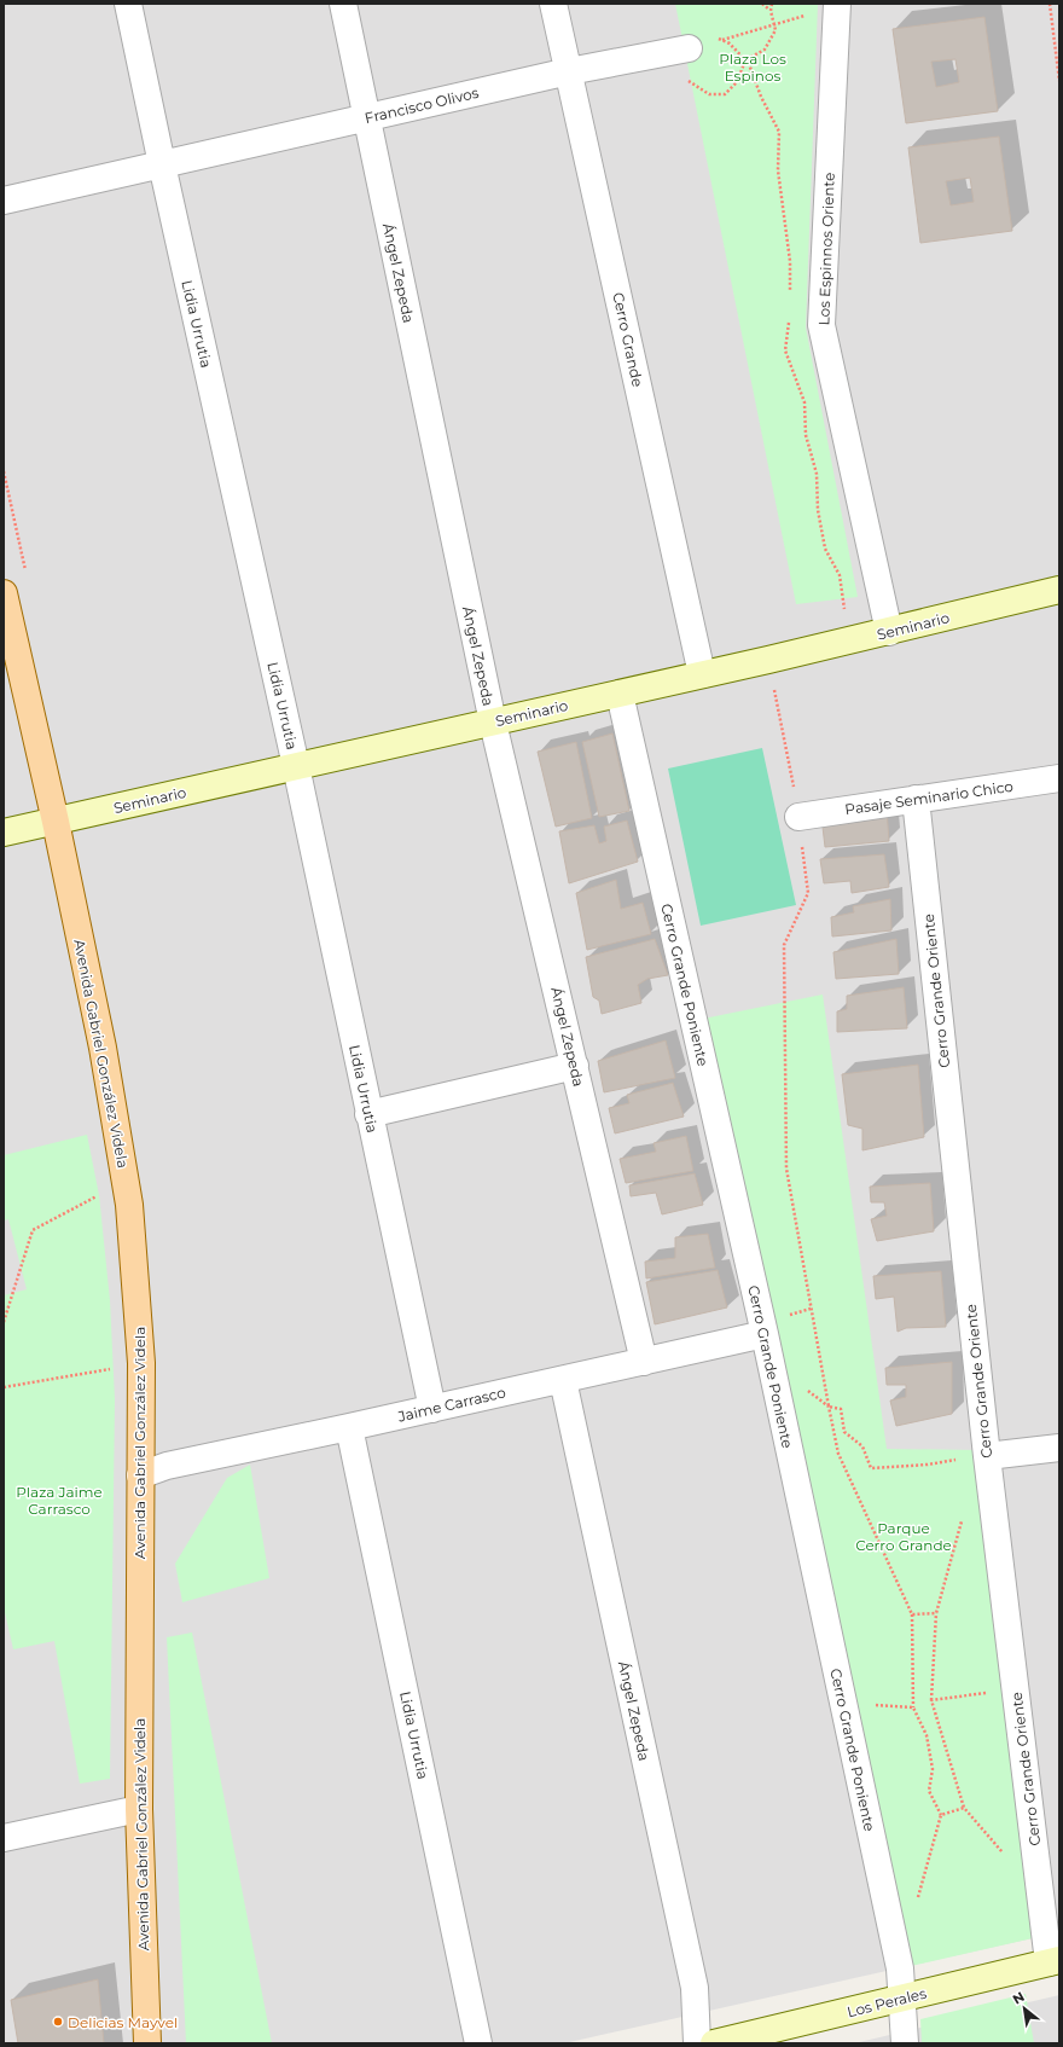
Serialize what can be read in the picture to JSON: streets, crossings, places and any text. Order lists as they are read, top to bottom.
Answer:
{
  "streets": {
    "main road": ["Avenida Gabriel González Videla"],
    "street": [
      "Francisco Olivos",
      "Los Espinnos Oriente",
      "Ángel Zepeda",
      "Lidia Urrutia",
      "Cerro Grande",
      "Seminario",
      "Pasaje Seminario Chico",
      "Cerro Grande Poniente",
      "Cerro Grande Oriente",
      "Jaime Carrasco",
      "Los Perales"
    ]
  },
  "crossings": [
    ["Francisco Olivos", "Ángel Zepeda"],
    ["Francisco Olivos", "Lidia Urrutia"],
    ["Francisco Olivos", "Cerro Grande"],
    ["Los Espinnos Oriente", "Seminario"],
    ["Ángel Zepeda", "Seminario"],
    ["Ángel Zepeda", "Jaime Carrasco"],
    ["Lidia Urrutia", "Seminario"],
    ["Lidia Urrutia", "Jaime Carrasco"],
    ["Cerro Grande", "Seminario"],
    ["Seminario", "Cerro Grande Poniente"],
    ["Seminario", "Avenida Gabriel González Videla"],
    ["Pasaje Seminario Chico", "Cerro Grande Oriente"],
    ["Cerro Grande Poniente", "Jaime Carrasco"],
    ["Cerro Grande Poniente", "Los Perales"],
    ["Cerro Grande Oriente", "Los Perales"],
    ["Avenida Gabriel González Videla", "Jaime Carrasco"]
  ],
  "parks": ["Plaza Los Espinos", "Plaza Jaime Carrasco", "Parque Cerro Grande"],
  "places": ["Delicias Mayvel"],
  "north": "top left"
}
